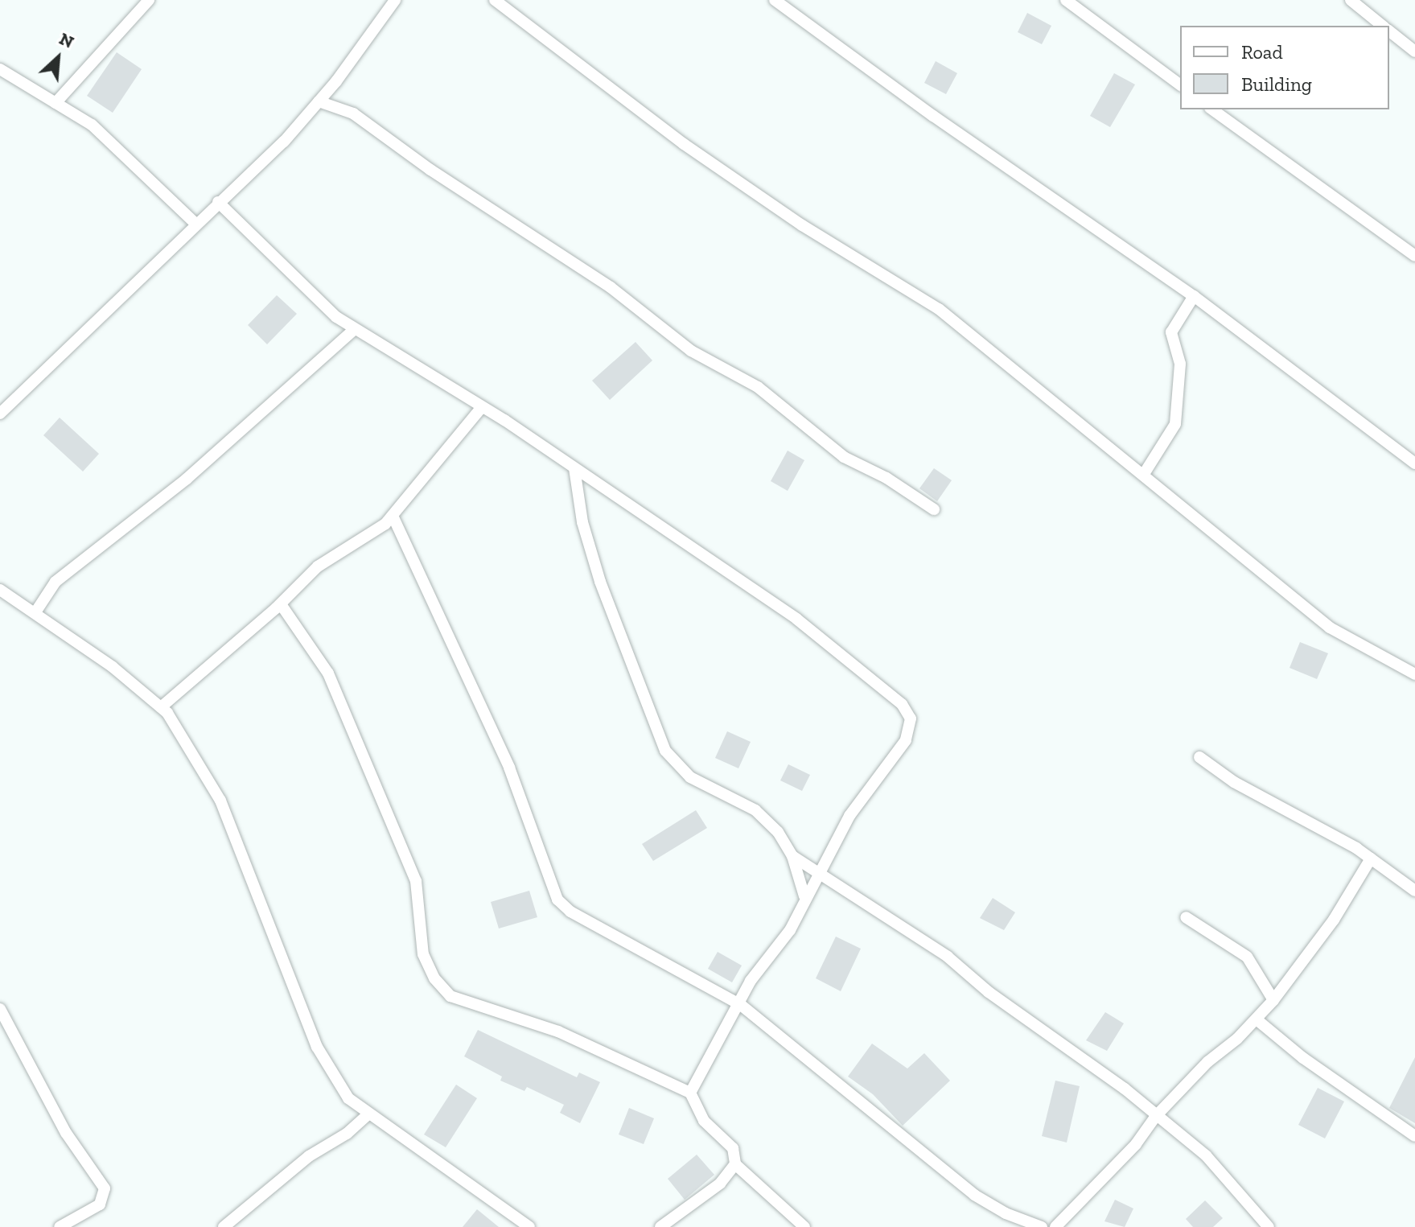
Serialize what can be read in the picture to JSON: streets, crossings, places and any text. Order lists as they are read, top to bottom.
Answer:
{
  "legend": ["Road", "Building"],
  "north": "top right"
}
